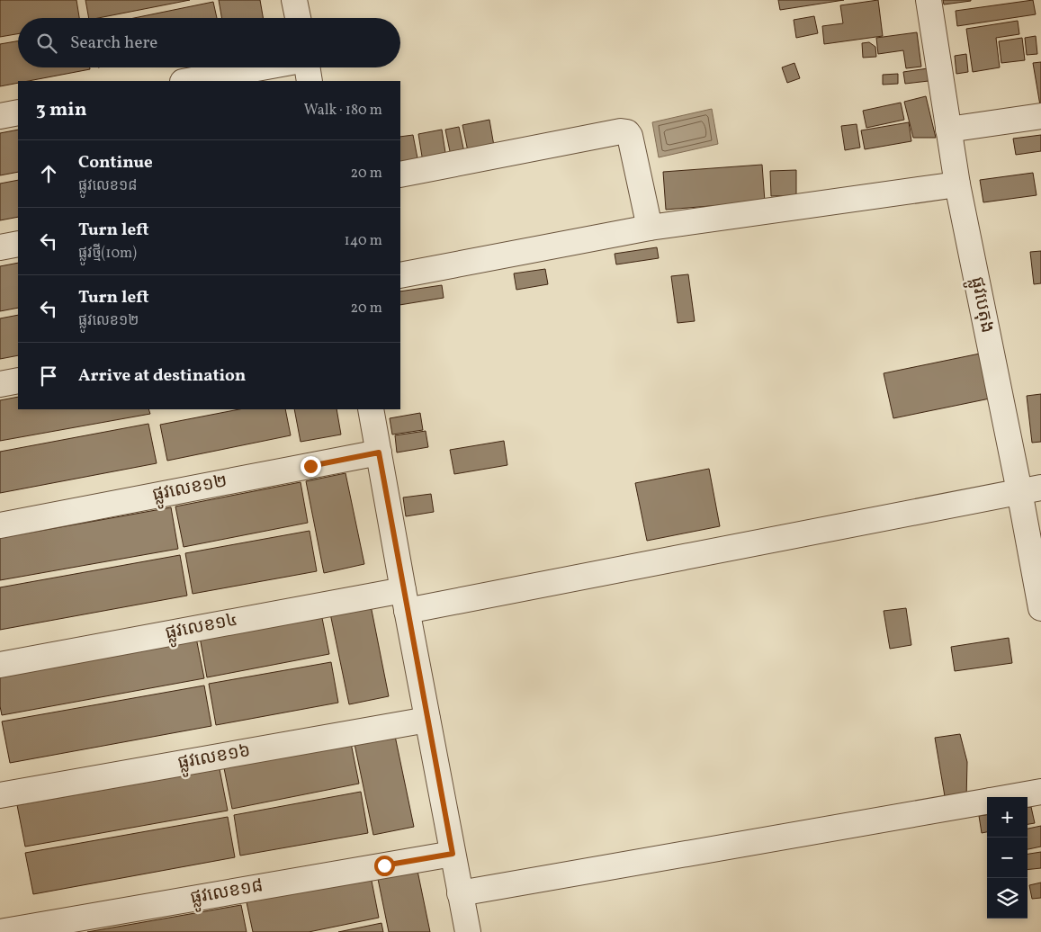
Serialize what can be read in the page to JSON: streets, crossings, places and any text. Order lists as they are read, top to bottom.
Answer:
{
  "streets": {
    "street": [
      "ផ្លូវបេតុង",
      "ផ្លូវលេខ១២",
      "ផ្លូវលេខ១៤",
      "ផ្លូវលេខ១៦",
      "ផ្លូវលេខ១៨"
    ]
  },
  "crossings": [
    ["ផ្លូវបេតុង", "ផ្លូវលេខ១៤"]
  ],
  "page": {
    "search": "Search here",
    "heading": ["3 min", "Walk · 180 m"],
    "list": [
      ["Continue", "ផ្លូវលេខ១៨", "20 m"],
      ["Turn left", "ផ្លូវថ្មី(10m)", "140 m"],
      ["Turn left", "ផ្លូវលេខ១២", "20 m"],
      "Arrive at destination"
    ],
    "map_buttons": ["+", "−"]
  }
}
